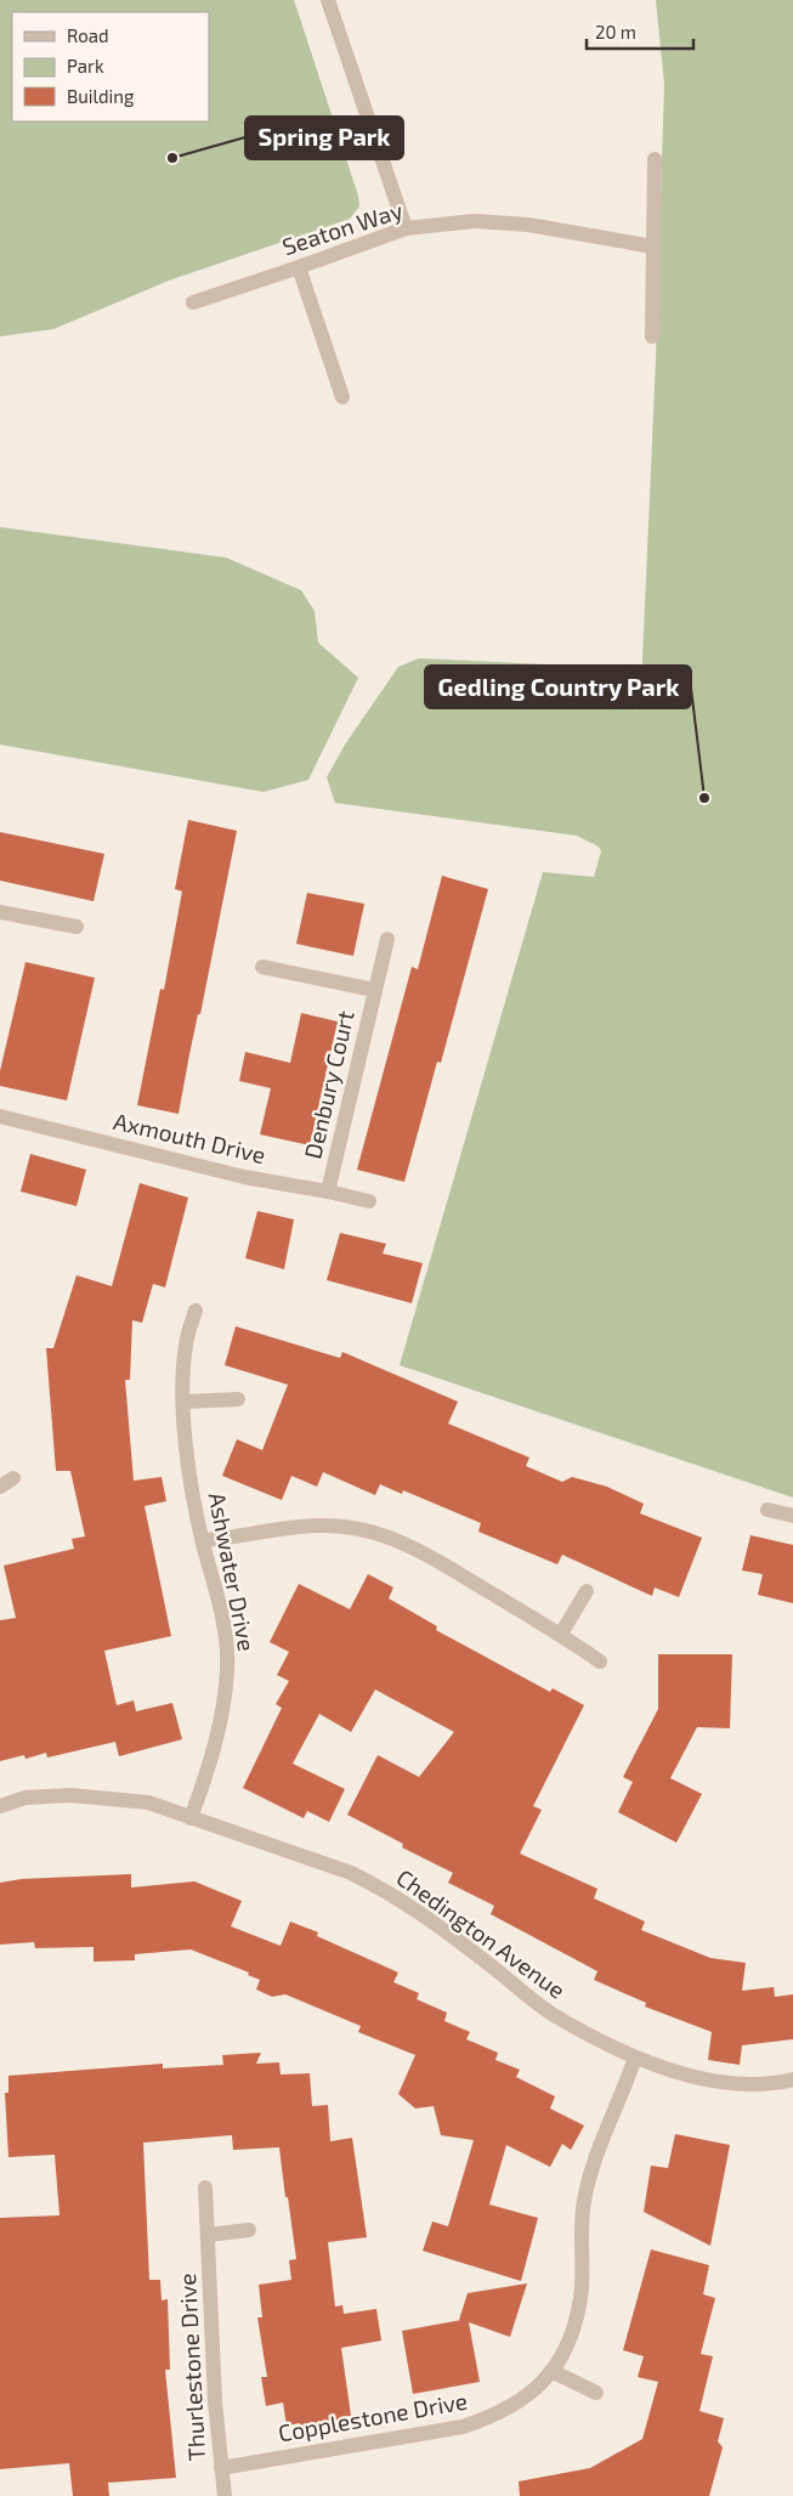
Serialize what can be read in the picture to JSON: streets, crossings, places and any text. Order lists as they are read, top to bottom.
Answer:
{
  "streets": {
    "street": [
      "Seaton Way",
      "Denbury Court",
      "Axmouth Drive",
      "Ashwater Drive",
      "Chedington Avenue",
      "Thurlestone Drive",
      "Copplestone Drive"
    ]
  },
  "crossings": [
    ["Denbury Court", "Axmouth Drive"],
    ["Ashwater Drive", "Chedington Avenue"],
    ["Chedington Avenue", "Copplestone Drive"],
    ["Thurlestone Drive", "Copplestone Drive"]
  ],
  "places": ["Spring Park", "Gedling Country Park"],
  "legend": ["Road", "Park", "Building"],
  "scale_bar": "20 m"
}
